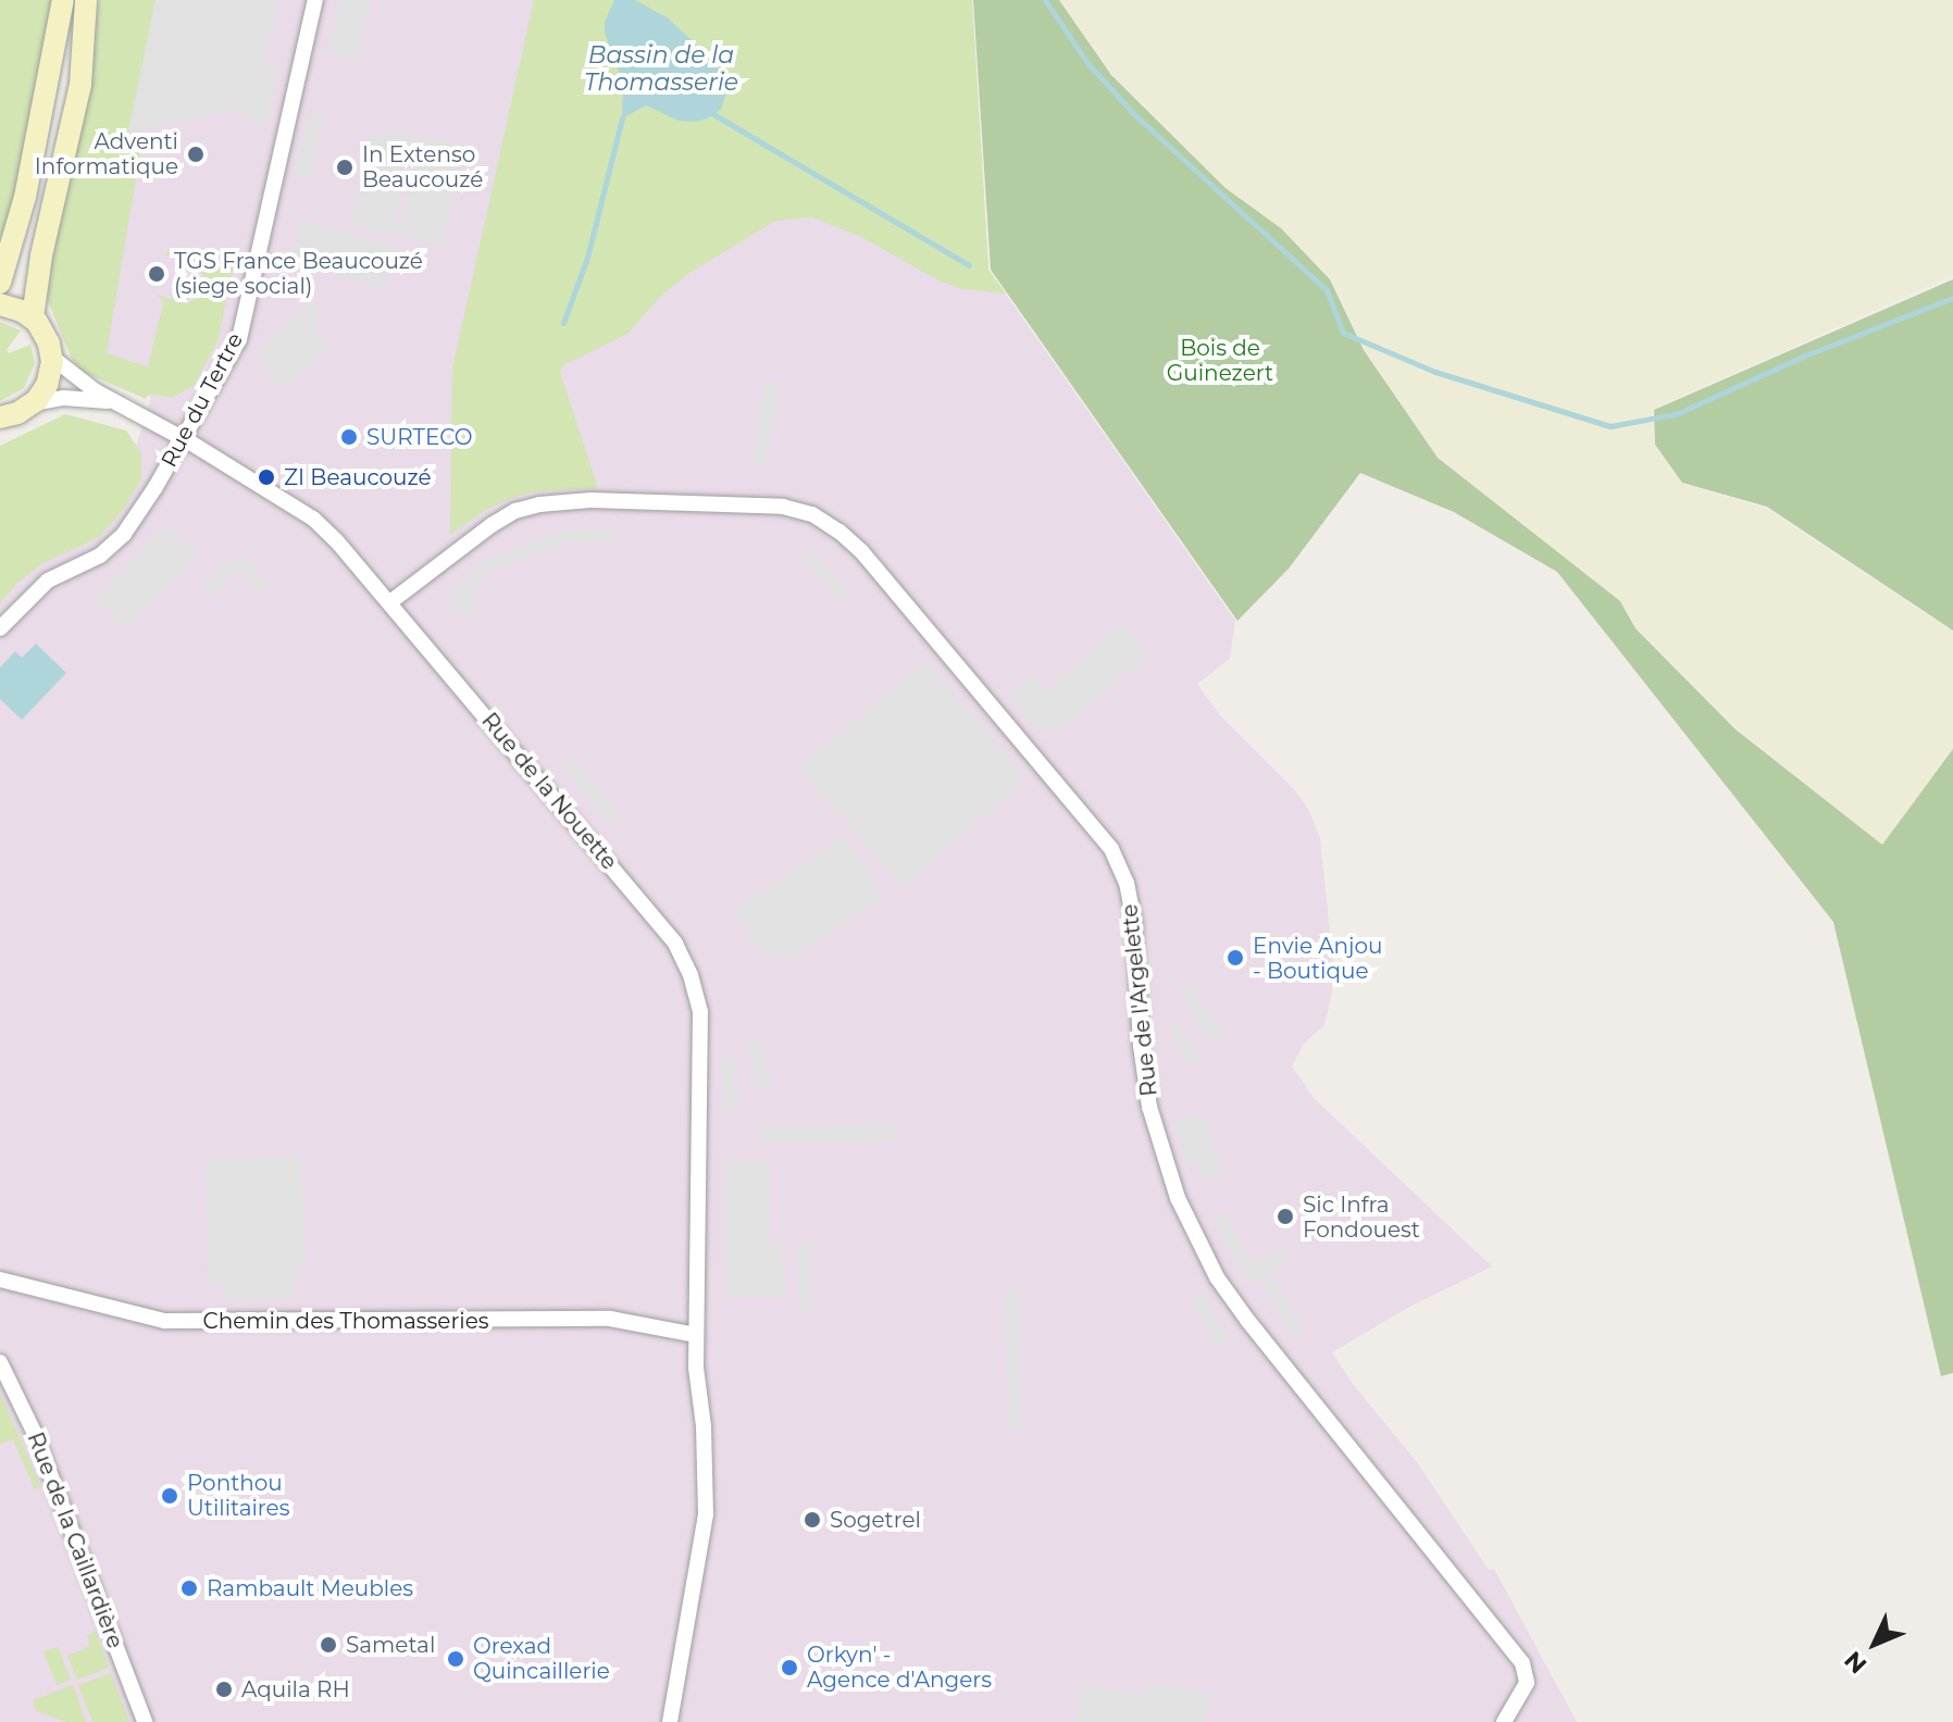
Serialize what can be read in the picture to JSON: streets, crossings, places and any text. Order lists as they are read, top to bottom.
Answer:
{
  "streets": {
    "street": [
      "Rue du Tertre",
      "Rue de la Nouette",
      "Rue de l'Argelette",
      "Chemin des Thomasseries",
      "Rue de la Caillardière"
    ]
  },
  "crossings": [
    ["Rue du Tertre", "Rue de la Nouette"],
    ["Rue de la Nouette", "Rue de l'Argelette"],
    ["Rue de la Nouette", "Chemin des Thomasseries"]
  ],
  "water": ["Bassin de la Thomasserie"],
  "parks": ["Bois de Guinezert"],
  "places": [
    "Adventi Informatique",
    "In Extenso Beaucouzé",
    "TGS France Beaucouzé (siege social)",
    "SURTECO",
    "ZI Beaucouzé",
    "Envie Anjou - Boutique",
    "Sic Infra Fondouest",
    "Ponthou Utilitaires",
    "Sogetrel",
    "Rambault Meubles",
    "Sametal",
    "Orexad Quincaillerie",
    "Orkyn' - Agence d'Angers",
    "Aquila RH"
  ],
  "north": "bottom left"
}
